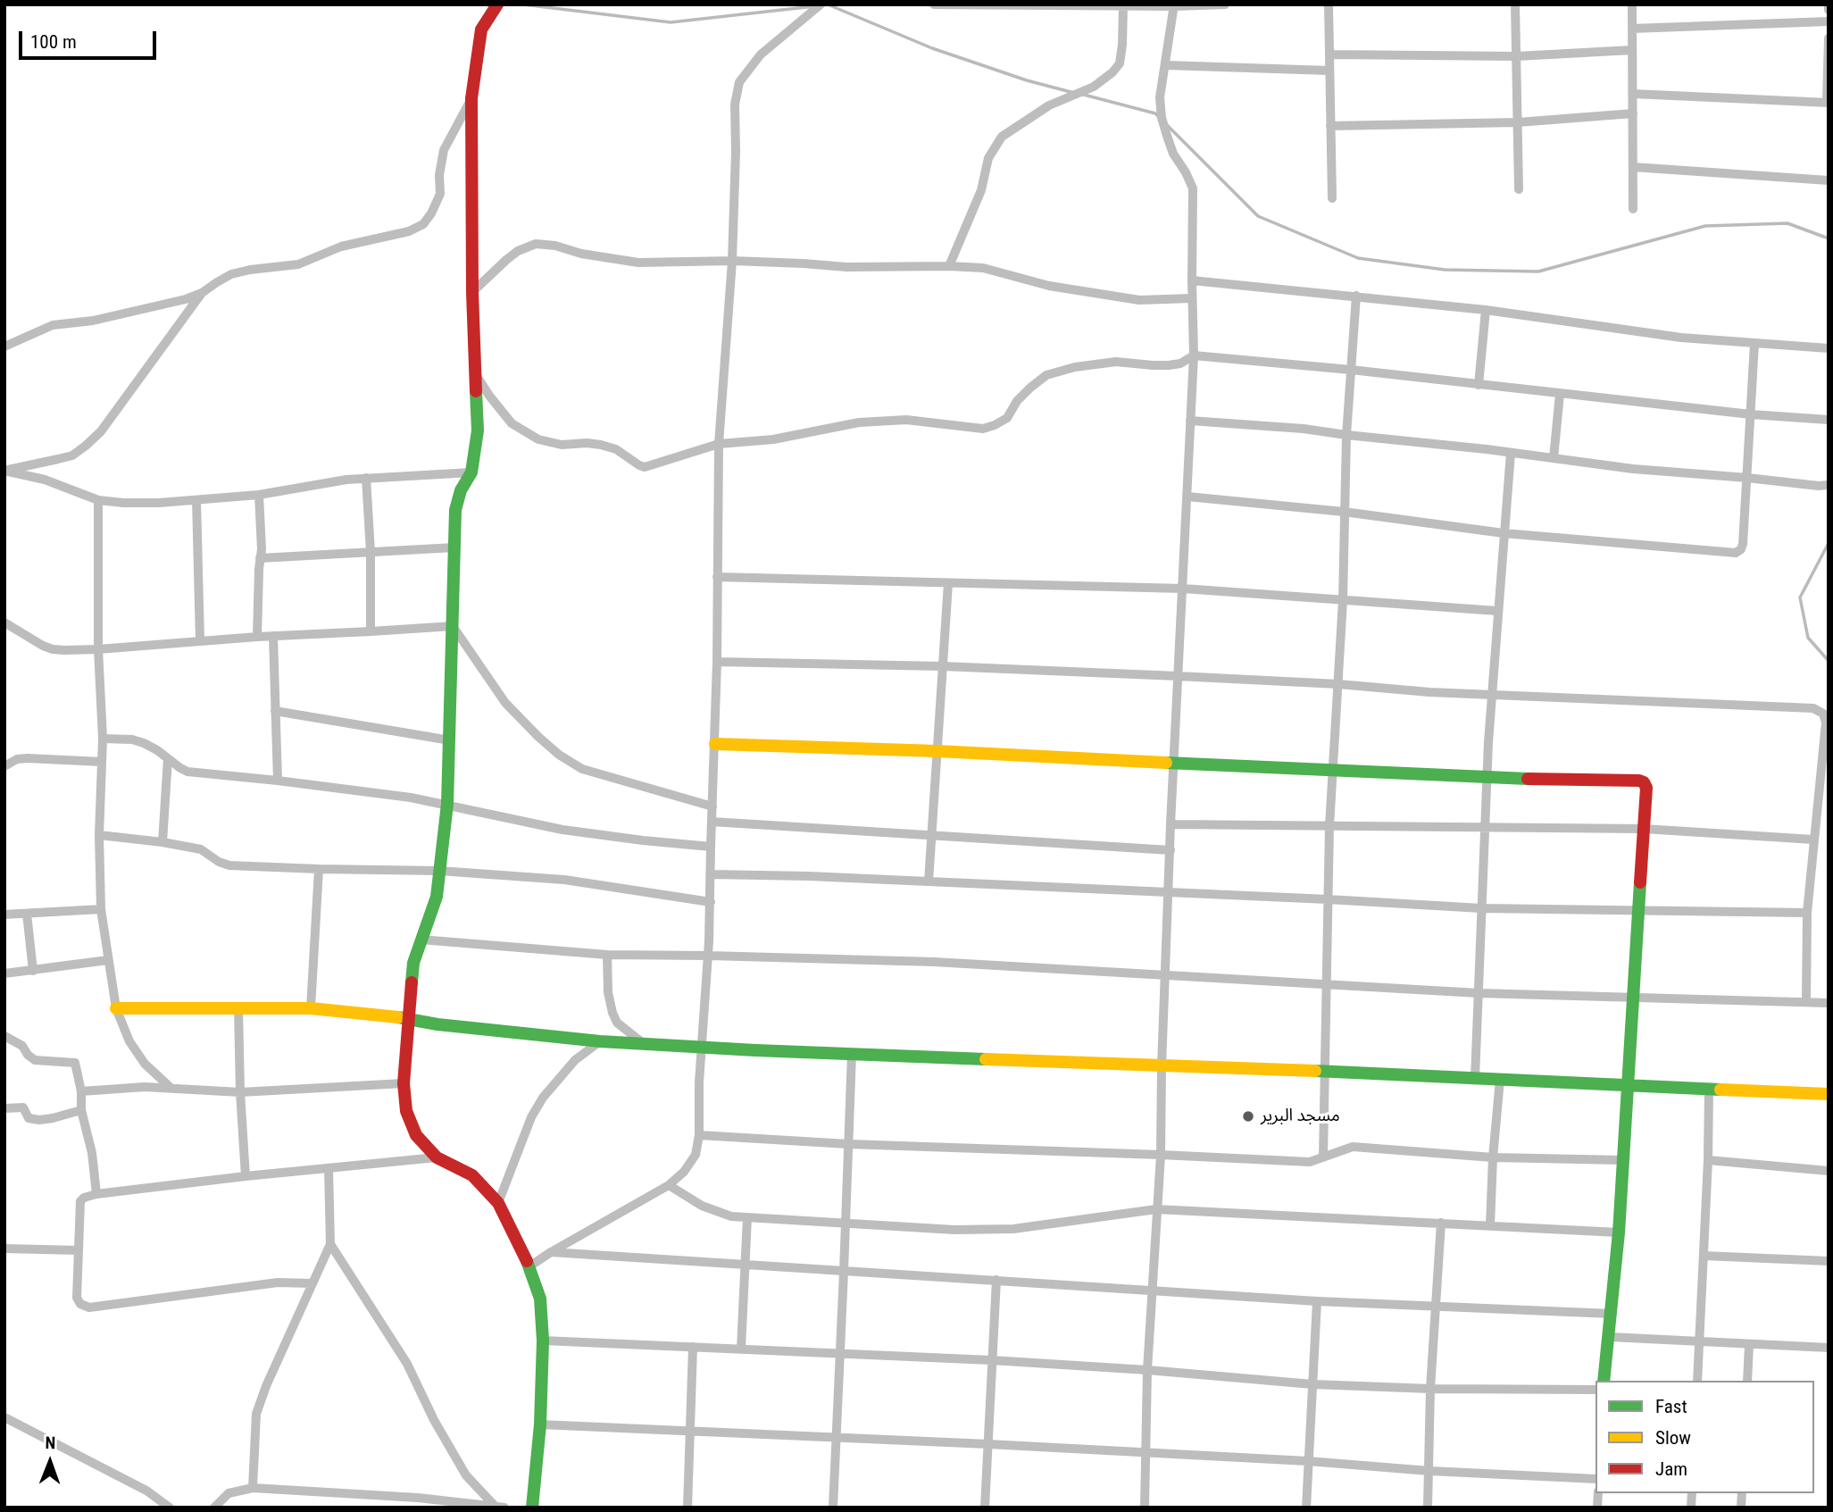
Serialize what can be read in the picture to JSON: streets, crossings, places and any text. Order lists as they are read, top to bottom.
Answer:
{
  "places": ["مسجد البرير"],
  "legend": ["Fast", "Slow", "Jam"],
  "scale_bar": "100 m",
  "north": "top"
}
